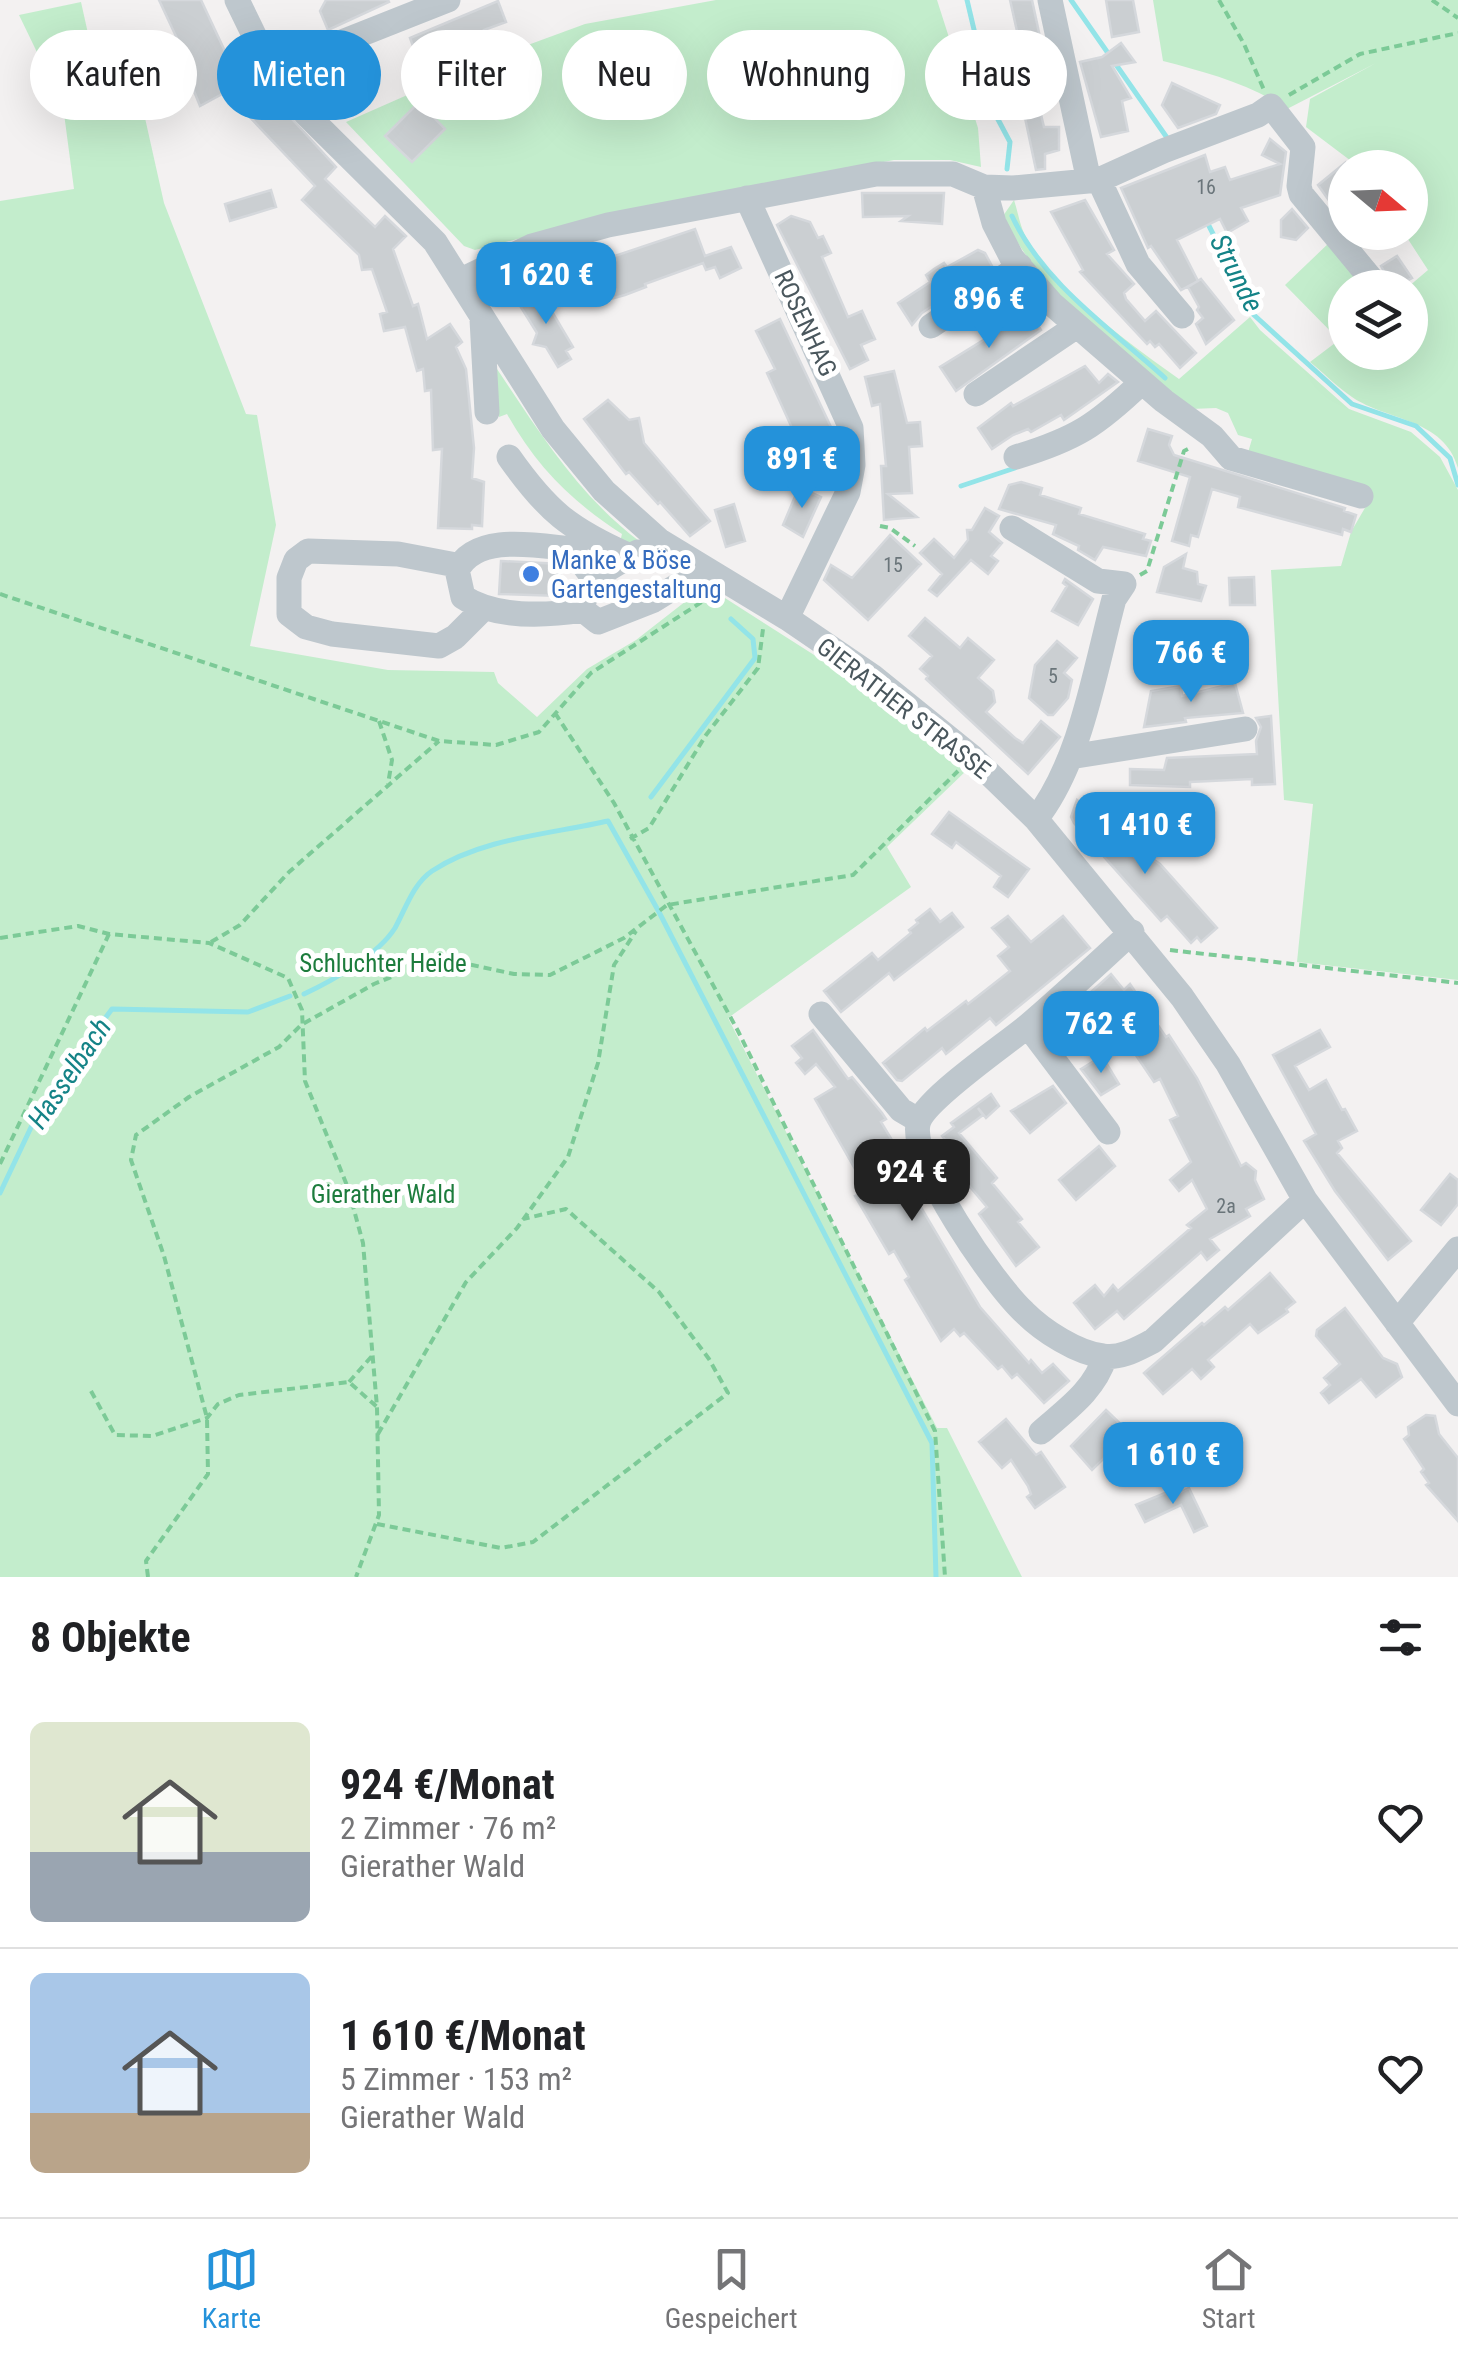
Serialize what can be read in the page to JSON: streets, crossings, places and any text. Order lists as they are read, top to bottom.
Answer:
{
  "streets": {
    "street": ["ROSENHAG", "GIERATHER STRASSE"]
  },
  "crossings": [
    ["ROSENHAG", "GIERATHER STRASSE"]
  ],
  "water": ["Strunde", "Hasselbach"],
  "parks": ["Schluchter Heide", "Gierather Wald"],
  "places": ["Manke & Böse Gartengestaltung"],
  "house_numbers": [
    "16",
    "15",
    "5",
    "2a"
  ],
  "north": "right",
  "page": {
    "chip": [
      "Kaufen",
      "Mieten",
      "Filter",
      "Neu",
      "Wohnung",
      "Haus"
    ],
    "price": [
      "1 620 €",
      "896 €",
      "891 €",
      "766 €",
      "1 410 €",
      "762 €",
      "924 €",
      "1 610 €"
    ],
    "heading": "8 Objekte",
    "list": [
      {
        "name": "924 €/Monat",
        "note": "2 Zimmer · 76 m² · Gierather Wald"
      },
      {
        "name": "1 610 €/Monat",
        "note": "5 Zimmer · 153 m² · Gierather Wald"
      }
    ],
    "tabs": ["Karte", "Gespeichert", "Start"]
  }
}
